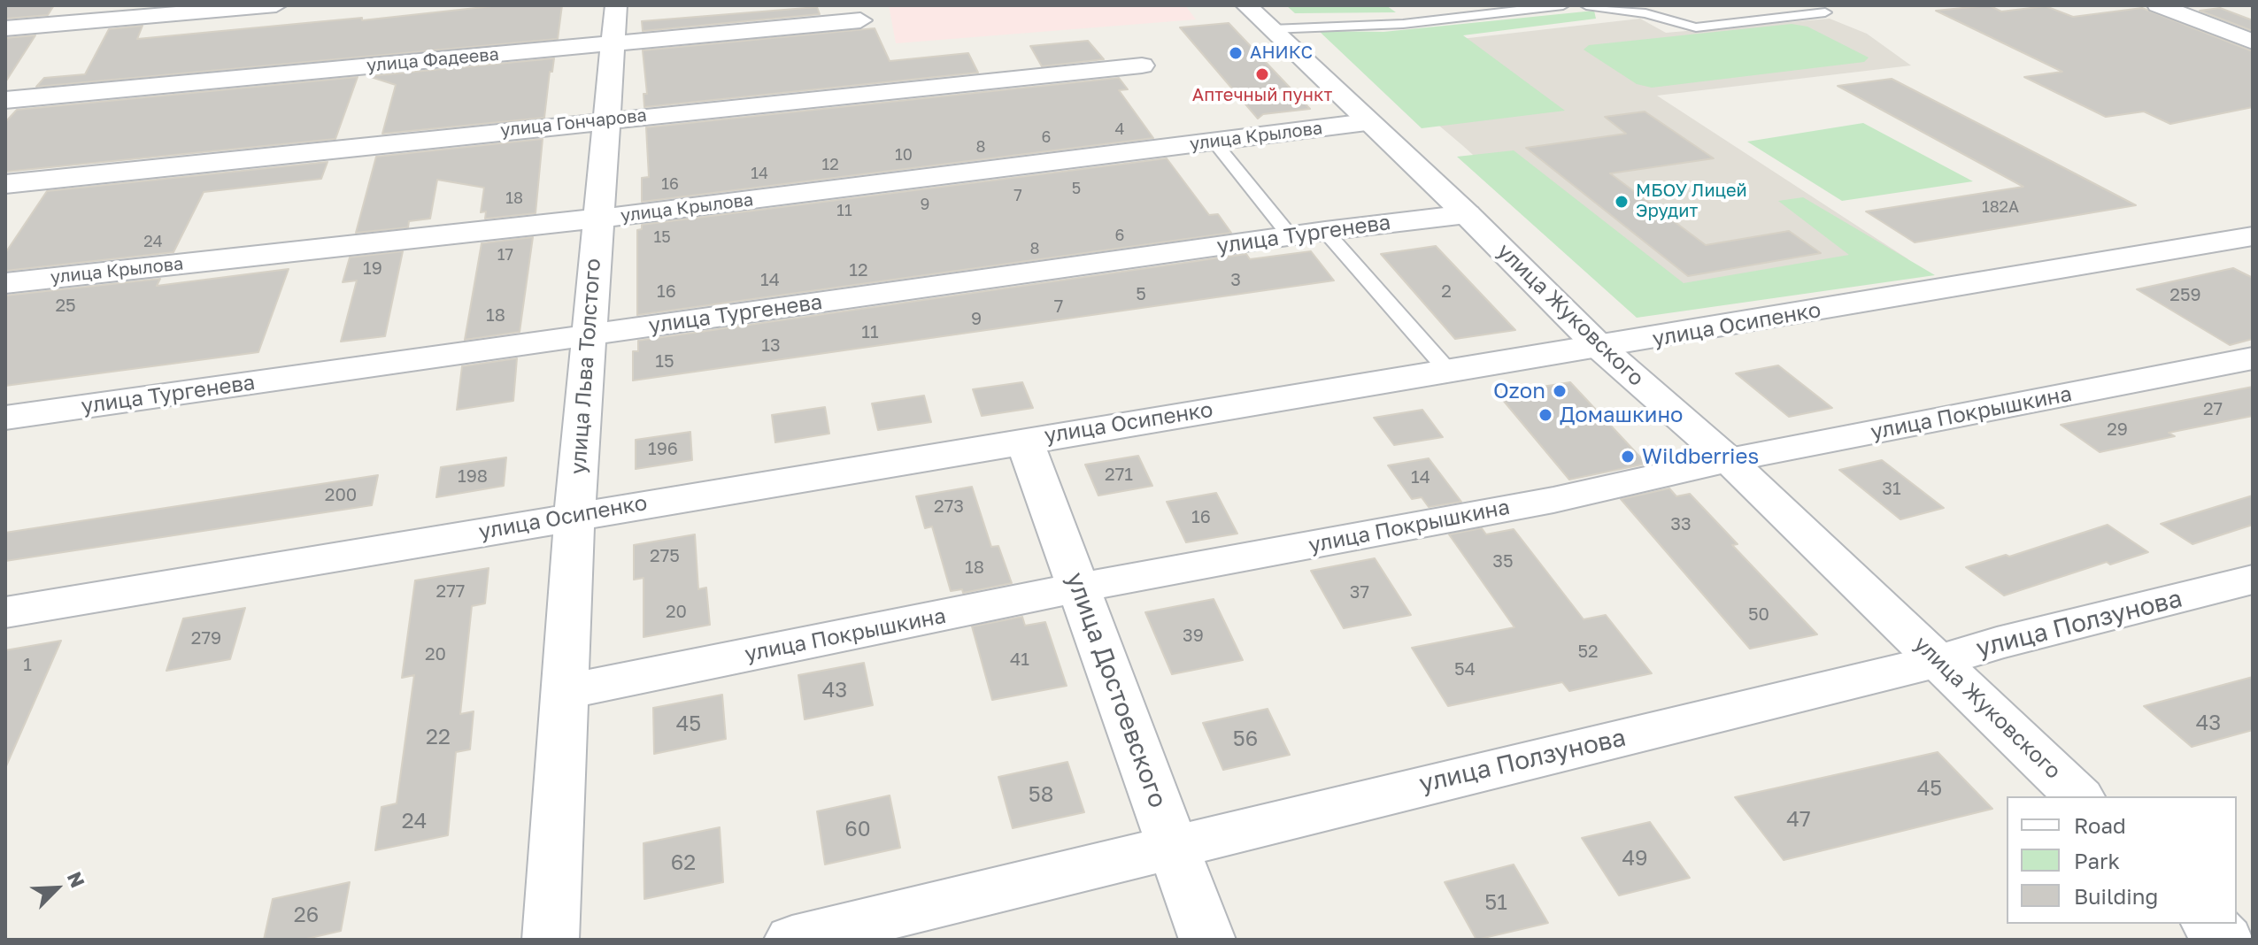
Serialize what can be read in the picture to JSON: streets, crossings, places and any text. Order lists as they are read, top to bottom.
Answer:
{
  "streets": {
    "street": [
      "улица Фадеева",
      "улица Гончарова",
      "улица Крылова",
      "улица Тургенева",
      "улица Жуковского",
      "улица Осипенко",
      "улица Льва Толстого",
      "улица Покрышкина",
      "улица Ползунова",
      "улица Достоевского"
    ]
  },
  "crossings": [
    ["улица Фадеева", "улица Льва Толстого"],
    ["улица Гончарова", "улица Льва Толстого"],
    ["улица Крылова", "улица Жуковского"],
    ["улица Крылова", "улица Льва Толстого"],
    ["улица Тургенева", "улица Жуковского"],
    ["улица Тургенева", "улица Льва Толстого"],
    ["улица Жуковского", "улица Осипенко"],
    ["улица Жуковского", "улица Покрышкина"],
    ["улица Жуковского", "улица Ползунова"],
    ["улица Осипенко", "улица Льва Толстого"],
    ["улица Осипенко", "улица Достоевского"],
    ["улица Льва Толстого", "улица Покрышкина"],
    ["улица Покрышкина", "улица Достоевского"],
    ["улица Ползунова", "улица Достоевского"]
  ],
  "places": [
    "АНИКС",
    "Аптечный пункт",
    "МБОУ Лицей Эрудит",
    "Ozon",
    "Домашкино",
    "Wildberries"
  ],
  "house_numbers": [
    "4",
    "6",
    "8",
    "10",
    "12",
    "14",
    "16",
    "5",
    "7",
    "18",
    "9",
    "182А",
    "11",
    "6",
    "15",
    "24",
    "8",
    "17",
    "19",
    "12",
    "14",
    "3",
    "16",
    "2",
    "5",
    "259",
    "25",
    "7",
    "18",
    "9",
    "11",
    "13",
    "15",
    "27",
    "29",
    "196",
    "271",
    "198",
    "14",
    "31",
    "200",
    "273",
    "16",
    "33",
    "275",
    "35",
    "18",
    "277",
    "37",
    "20",
    "50",
    "39",
    "279",
    "52",
    "20",
    "41",
    "1",
    "54",
    "43",
    "43",
    "45",
    "22",
    "56",
    "45",
    "58",
    "47",
    "24",
    "60",
    "49",
    "62",
    "51",
    "26"
  ],
  "legend": ["Road", "Park", "Building"],
  "north": "top right"
}
